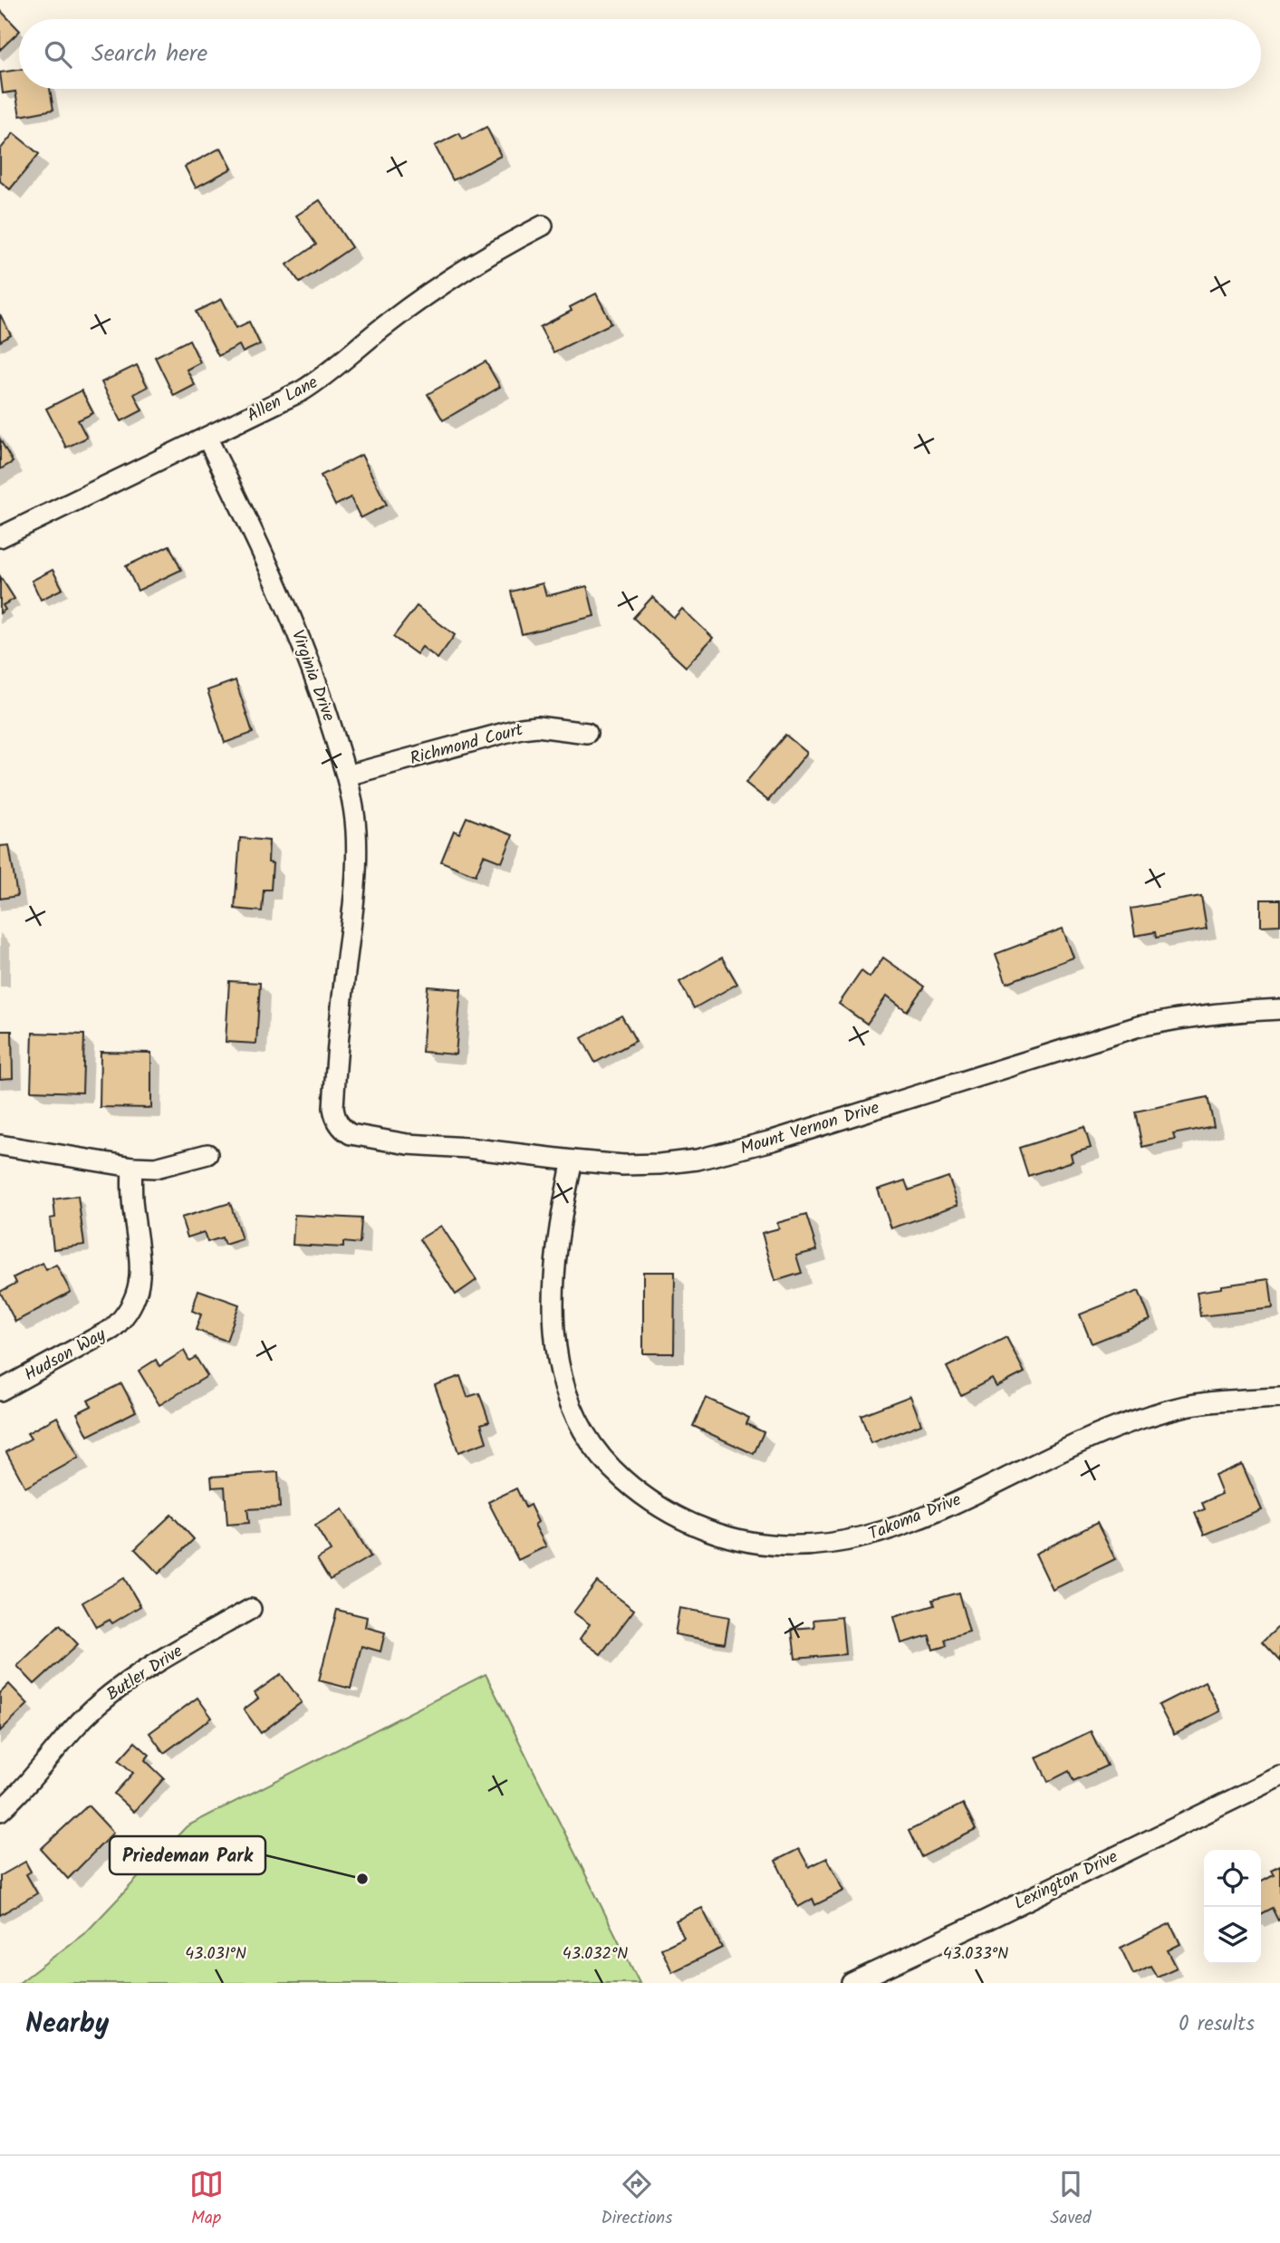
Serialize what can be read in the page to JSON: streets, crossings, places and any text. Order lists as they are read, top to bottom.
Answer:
{
  "streets": {
    "street": [
      "Allen Lane",
      "Virginia Drive",
      "Richmond Court",
      "Mount Vernon Drive",
      "Hudson Way",
      "Takoma Drive",
      "Butler Drive",
      "Lexington Drive"
    ]
  },
  "crossings": [
    ["Allen Lane", "Virginia Drive"],
    ["Virginia Drive", "Richmond Court"],
    ["Virginia Drive", "Mount Vernon Drive"],
    ["Mount Vernon Drive", "Takoma Drive"]
  ],
  "places": ["Priedeman Park"],
  "page": {
    "search": "Search here",
    "heading": ["Nearby", "0 results"],
    "nav": ["Map", "Directions", "Saved"]
  },
  "coordinates": ["43.031°N", "43.032°N", "43.033°N"]
}
